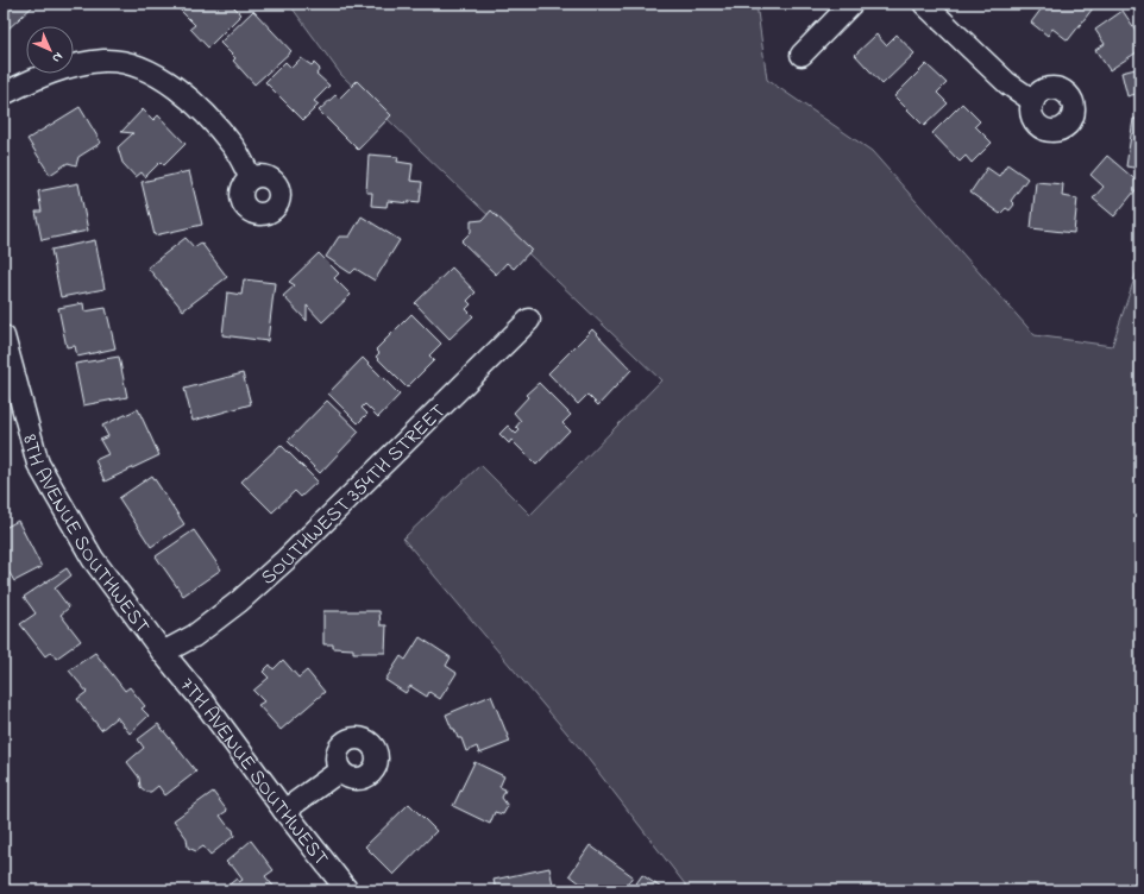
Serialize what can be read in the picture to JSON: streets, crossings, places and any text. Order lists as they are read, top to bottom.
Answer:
{
  "streets": {
    "street": ["SOUTHWEST 354TH STREET", "8TH AVENUE SOUTHWEST", "7TH AVENUE SOUTHWEST"]
  },
  "crossings": [
    ["SOUTHWEST 354TH STREET", "8TH AVENUE SOUTHWEST"],
    ["SOUTHWEST 354TH STREET", "7TH AVENUE SOUTHWEST"],
    ["8TH AVENUE SOUTHWEST", "7TH AVENUE SOUTHWEST"]
  ],
  "north": "bottom right"
}
